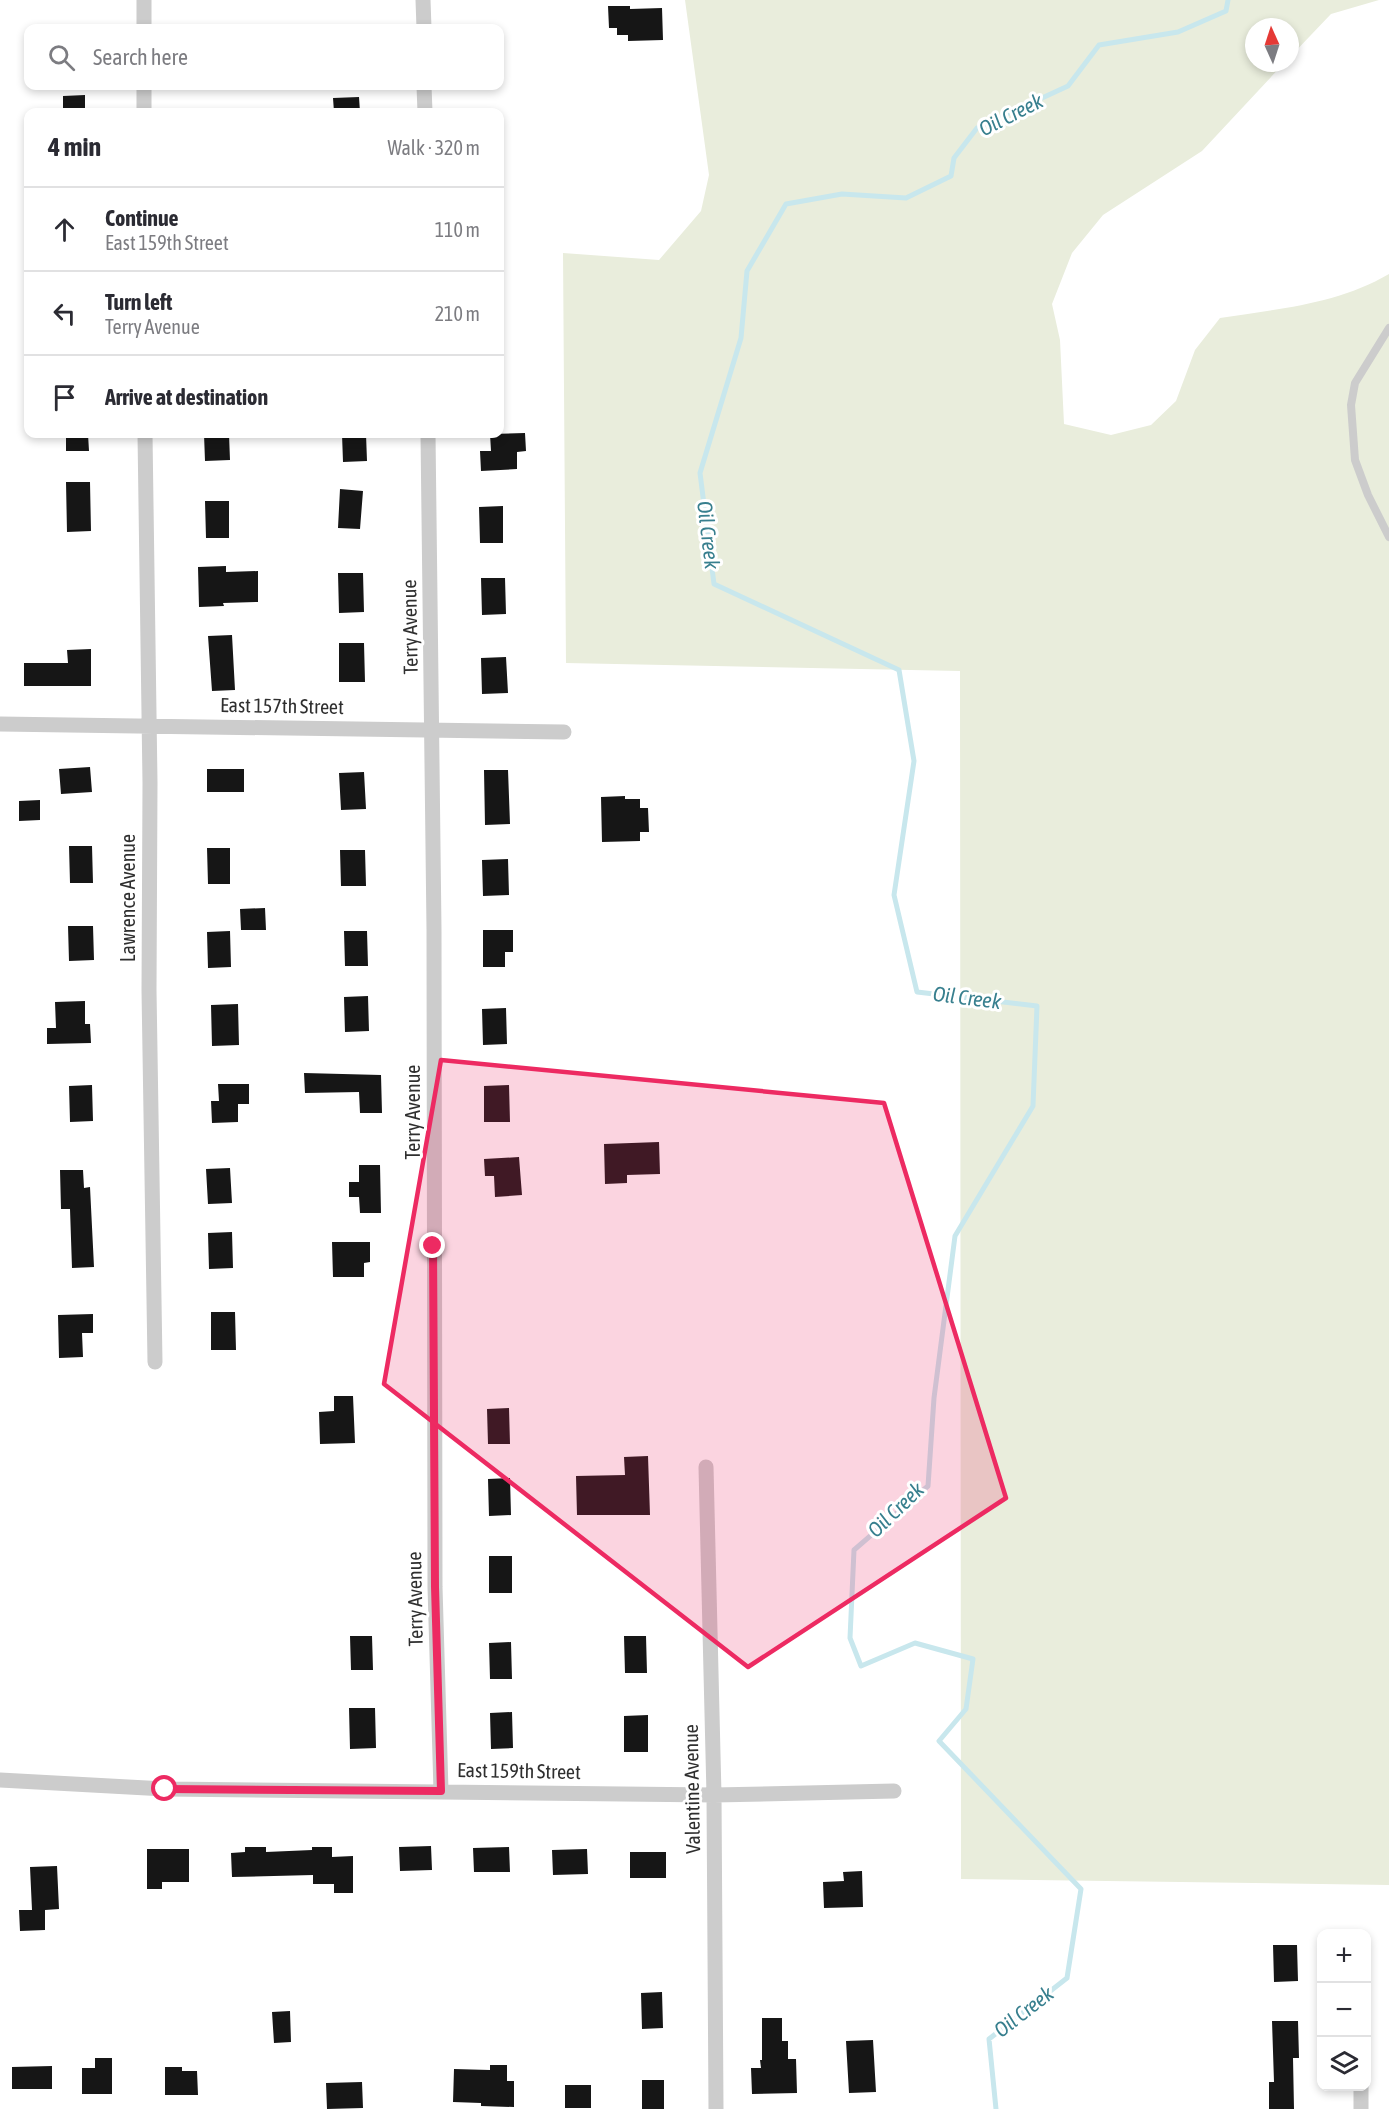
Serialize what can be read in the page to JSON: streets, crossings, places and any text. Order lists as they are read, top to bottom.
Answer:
{
  "streets": {
    "street": [
      "Terry Avenue",
      "East 157th Street",
      "Lawrence Avenue",
      "East 159th Street",
      "Valentine Avenue"
    ]
  },
  "crossings": [
    ["Terry Avenue", "East 157th Street"],
    ["Terry Avenue", "East 159th Street"],
    ["East 157th Street", "Lawrence Avenue"],
    ["East 159th Street", "Valentine Avenue"]
  ],
  "water": ["Oil Creek"],
  "north": "top",
  "page": {
    "search": "Search here",
    "heading": ["4 min", "Walk · 320 m"],
    "list": [
      ["Continue", "East 159th Street", "110 m"],
      ["Turn left", "Terry Avenue", "210 m"],
      "Arrive at destination"
    ],
    "map_buttons": ["+", "−"]
  }
}
